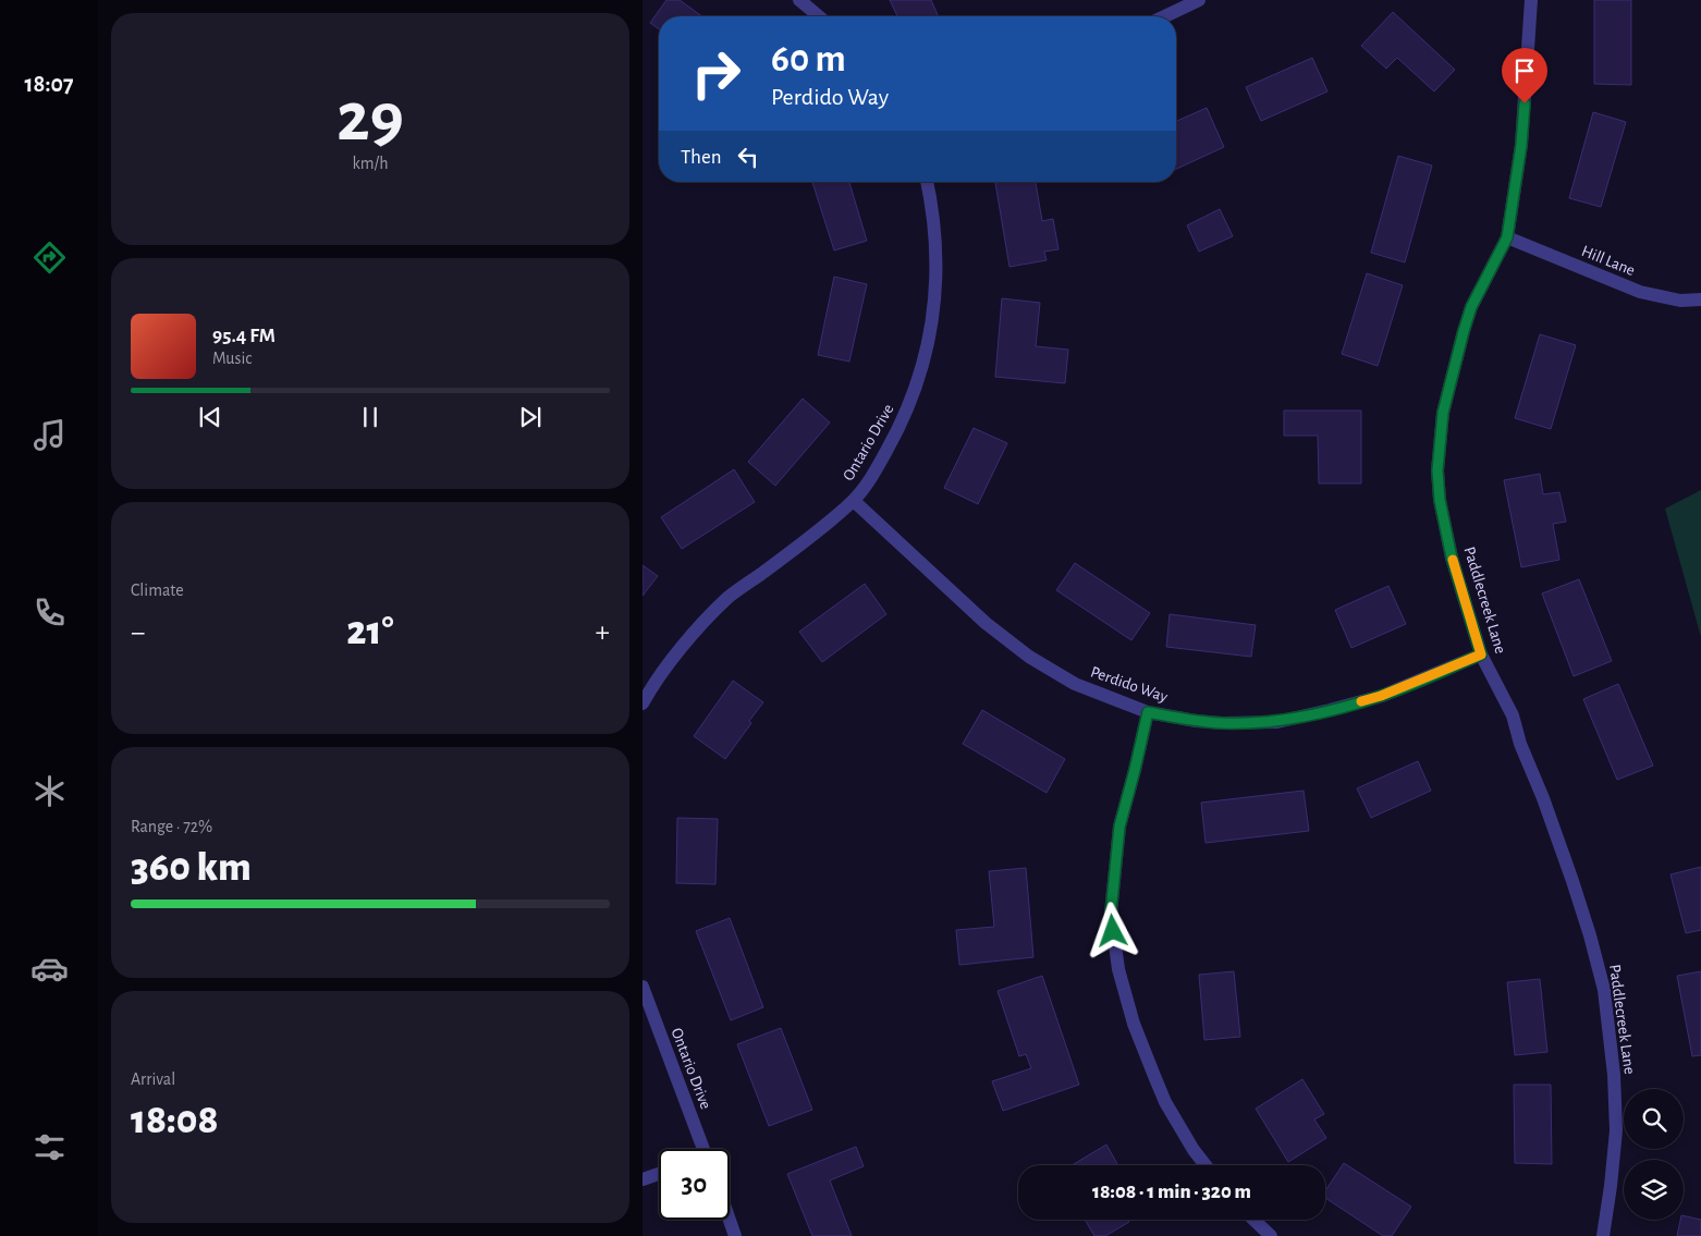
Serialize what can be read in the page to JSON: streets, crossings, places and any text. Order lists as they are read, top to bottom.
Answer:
{
  "streets": {
    "street": [
      "Hill Lane",
      "Ontario Drive",
      "Paddlecreek Lane",
      "Perdido Way"
    ]
  },
  "crossings": [
    ["Hill Lane", "Paddlecreek Lane"],
    ["Ontario Drive", "Perdido Way"],
    ["Paddlecreek Lane", "Perdido Way"]
  ],
  "page": {
    "tabs": "18:07",
    "tile": [
      ["29", "km/h"],
      "Climate",
      ["Range · 72%", "360 km"],
      ["Arrival", "18:08"]
    ],
    "turn": ["60 m", "Perdido Way"],
    "then": "Then",
    "song": ["95.4 FM", "Music"],
    "heat": ["−", "21°", "+"],
    "limit": "30",
    "trip": "18:08 · 1 min · 320 m"
  }
}
